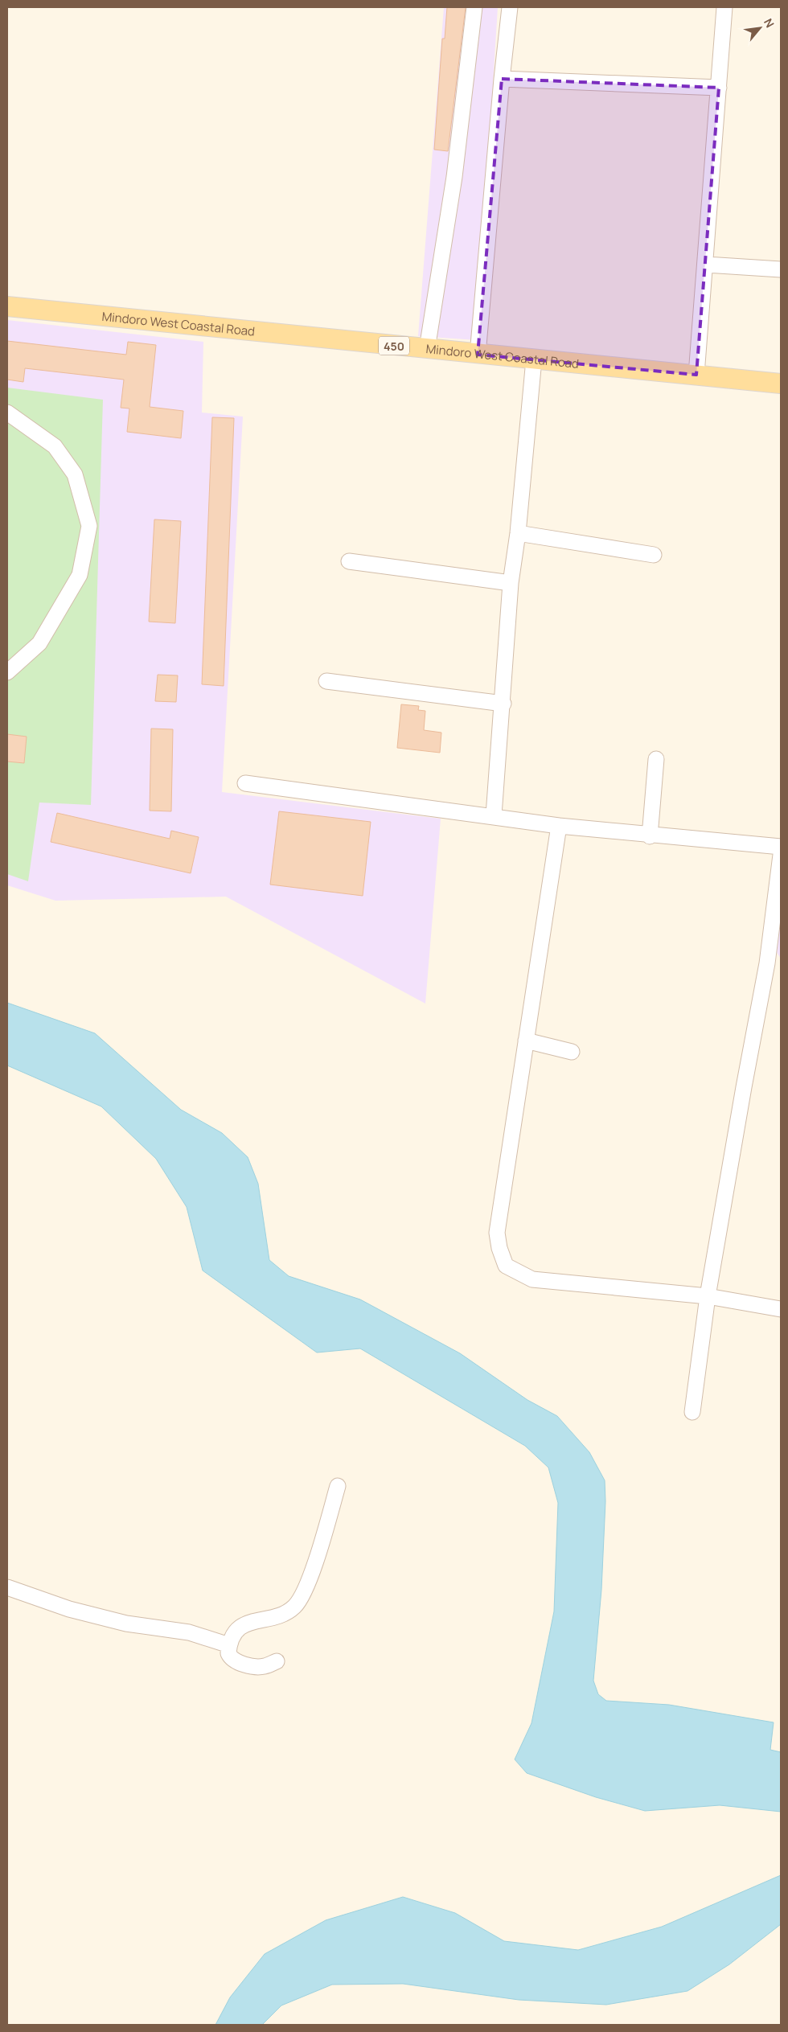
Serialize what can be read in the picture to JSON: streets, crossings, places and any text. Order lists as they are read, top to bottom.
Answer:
{
  "streets": {
    "main road": ["Mindoro West Coastal Road", "450"]
  },
  "north": "top right"
}
